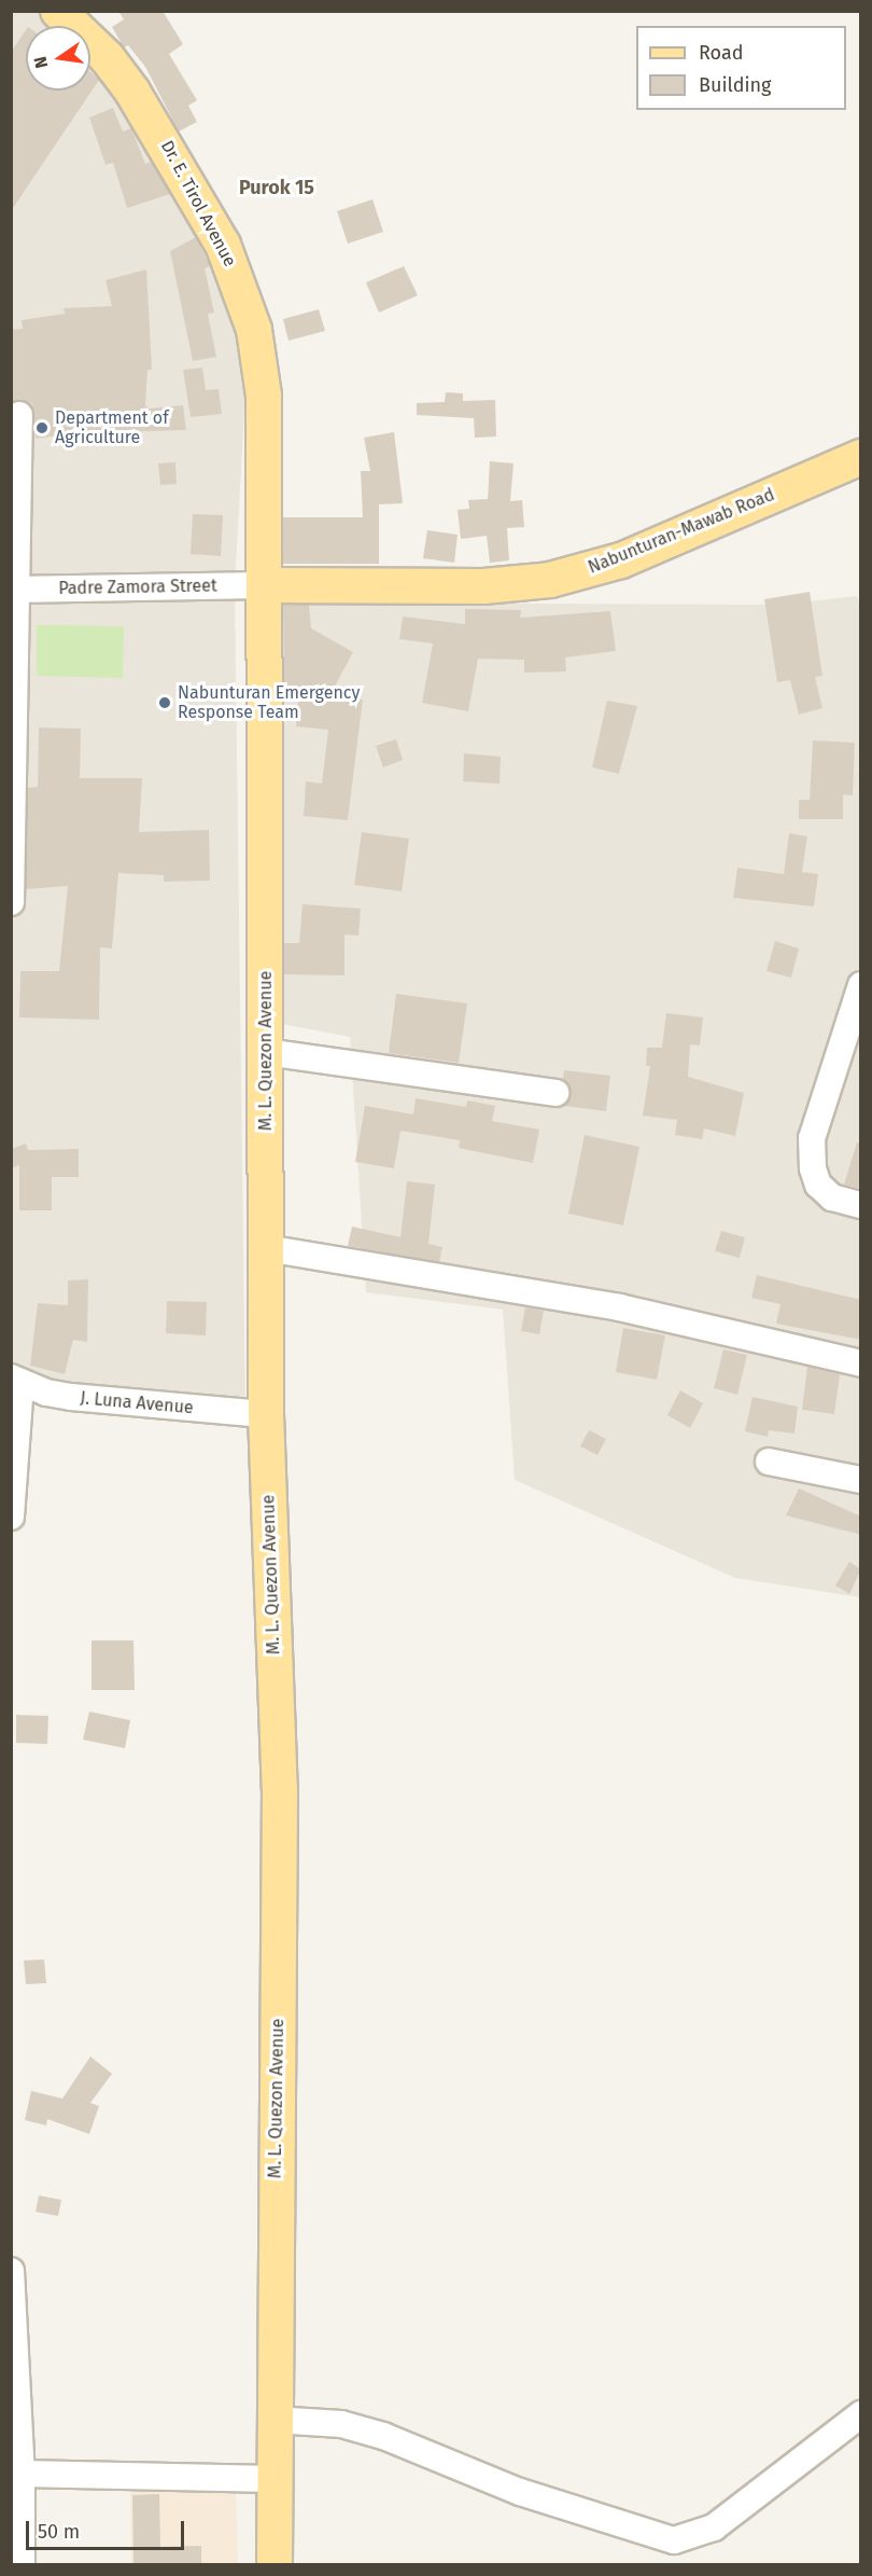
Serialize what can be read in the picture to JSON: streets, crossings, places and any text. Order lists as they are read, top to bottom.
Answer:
{
  "streets": {
    "main road": ["Dr. E. Tirol Avenue", "Nabunturan-Mawab Road", "M. L. Quezon Avenue"],
    "street": ["Padre Zamora Street", "J. Luna Avenue"]
  },
  "crossings": [
    ["Dr. E. Tirol Avenue", "Nabunturan-Mawab Road"],
    ["Dr. E. Tirol Avenue", "Padre Zamora Street"],
    ["Dr. E. Tirol Avenue", "M. L. Quezon Avenue"],
    ["Nabunturan-Mawab Road", "Padre Zamora Street"],
    ["Nabunturan-Mawab Road", "M. L. Quezon Avenue"],
    ["Padre Zamora Street", "M. L. Quezon Avenue"],
    ["M. L. Quezon Avenue", "J. Luna Avenue"]
  ],
  "districts": ["Purok 15"],
  "places": ["Department of Agriculture", "Nabunturan Emergency Response Team"],
  "legend": ["Road", "Building"],
  "scale_bar": "50 m",
  "north": "left"
}
